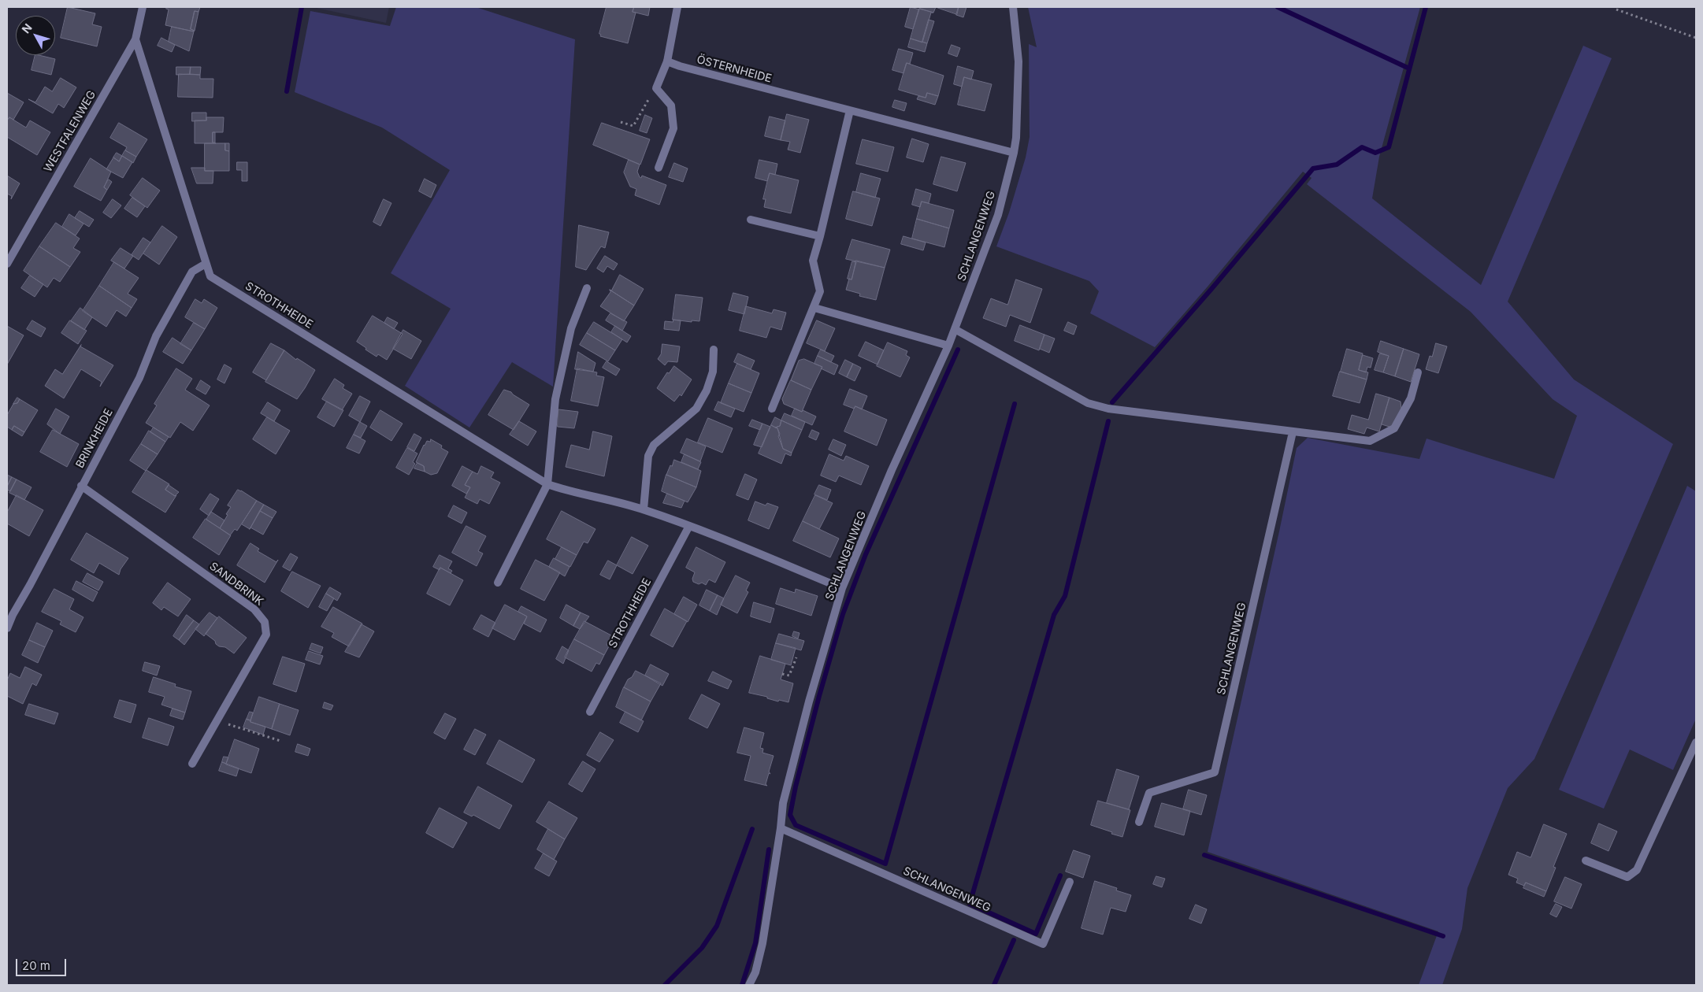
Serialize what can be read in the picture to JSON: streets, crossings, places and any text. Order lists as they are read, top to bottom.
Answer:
{
  "streets": {
    "street": [
      "ÖSTERNHEIDE",
      "WESTFALENWEG",
      "SCHLANGENWEG",
      "STROTHHEIDE",
      "BRINKHEIDE",
      "SANDBRINK"
    ]
  },
  "crossings": [
    ["ÖSTERNHEIDE", "SCHLANGENWEG"],
    ["WESTFALENWEG", "STROTHHEIDE"],
    ["SCHLANGENWEG", "STROTHHEIDE"],
    ["STROTHHEIDE", "BRINKHEIDE"],
    ["BRINKHEIDE", "SANDBRINK"]
  ],
  "scale_bar": "20 m",
  "north": "top left"
}
